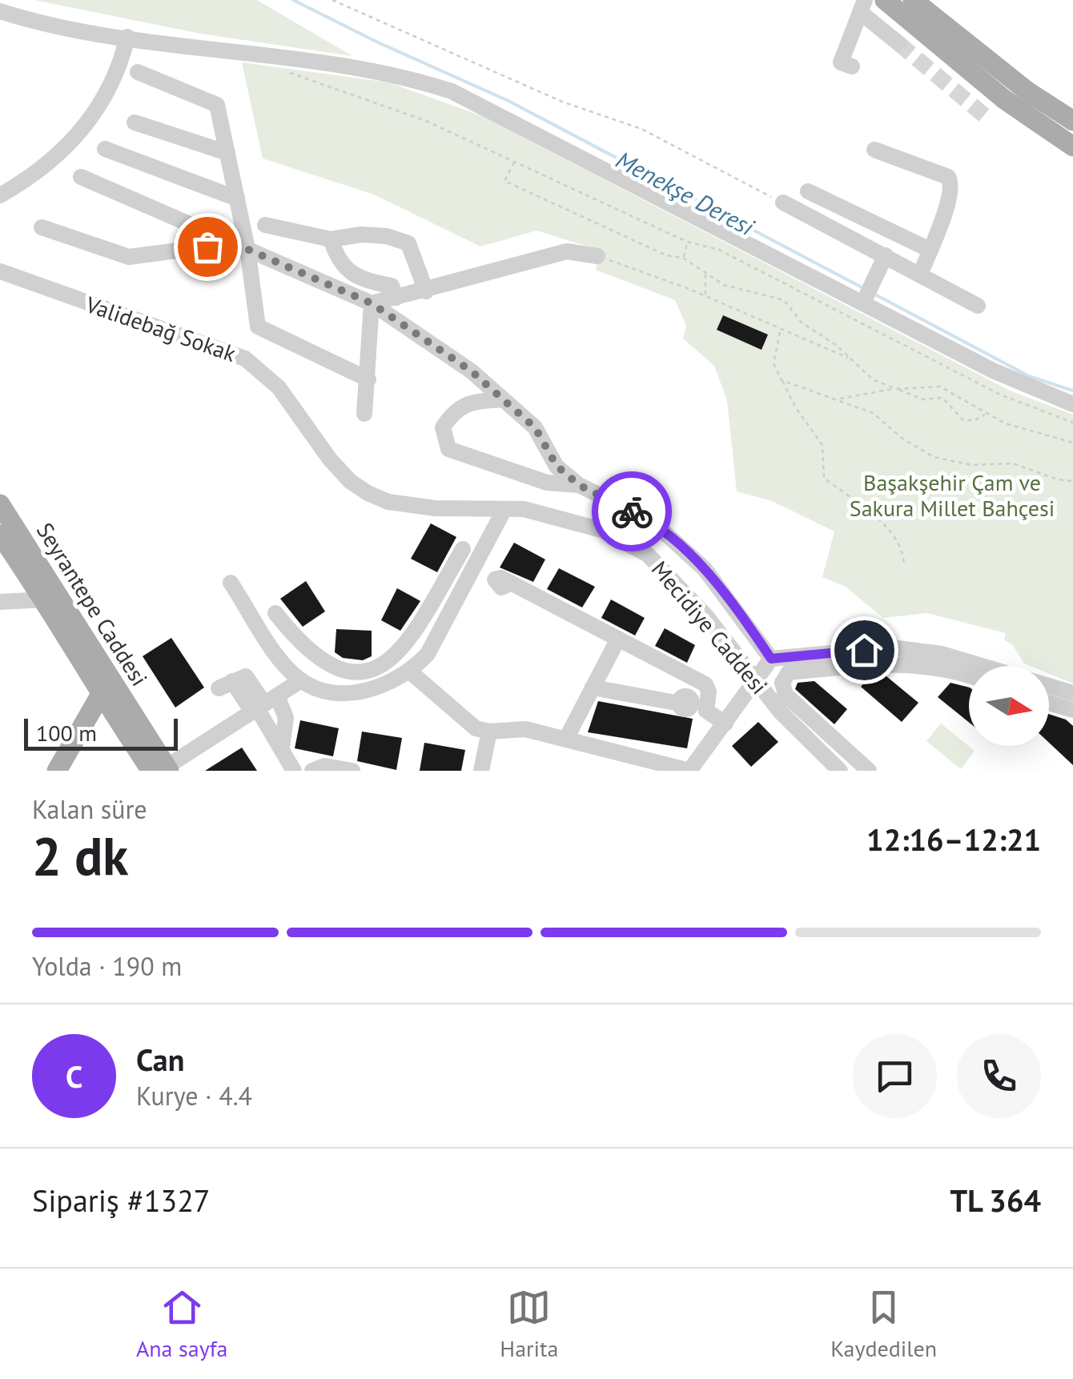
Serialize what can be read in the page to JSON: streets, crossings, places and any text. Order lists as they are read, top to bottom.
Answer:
{
  "streets": {
    "main road": ["Seyrantepe Caddesi"],
    "street": ["Validebağ Sokak", "Mecidiye Caddesi"]
  },
  "crossings": [
    ["Validebağ Sokak", "Mecidiye Caddesi"]
  ],
  "water": ["Menekşe Deresi"],
  "parks": ["Başakşehir Çam ve Sakura Millet Bahçesi"],
  "scale_bar": "100 m",
  "north": "right",
  "page": {
    "scale": "100 m",
    "heading": ["2 dk", "Kalan süre", "12:16–12:21"],
    "panel": [
      "Can",
      "Kurye · 4.4",
      "Sipariş #1327",
      "TL 364"
    ],
    "bar": "Yolda · 190 m",
    "round": "C",
    "tabs": ["Ana sayfa", "Harita", "Kaydedilen"]
  }
}
